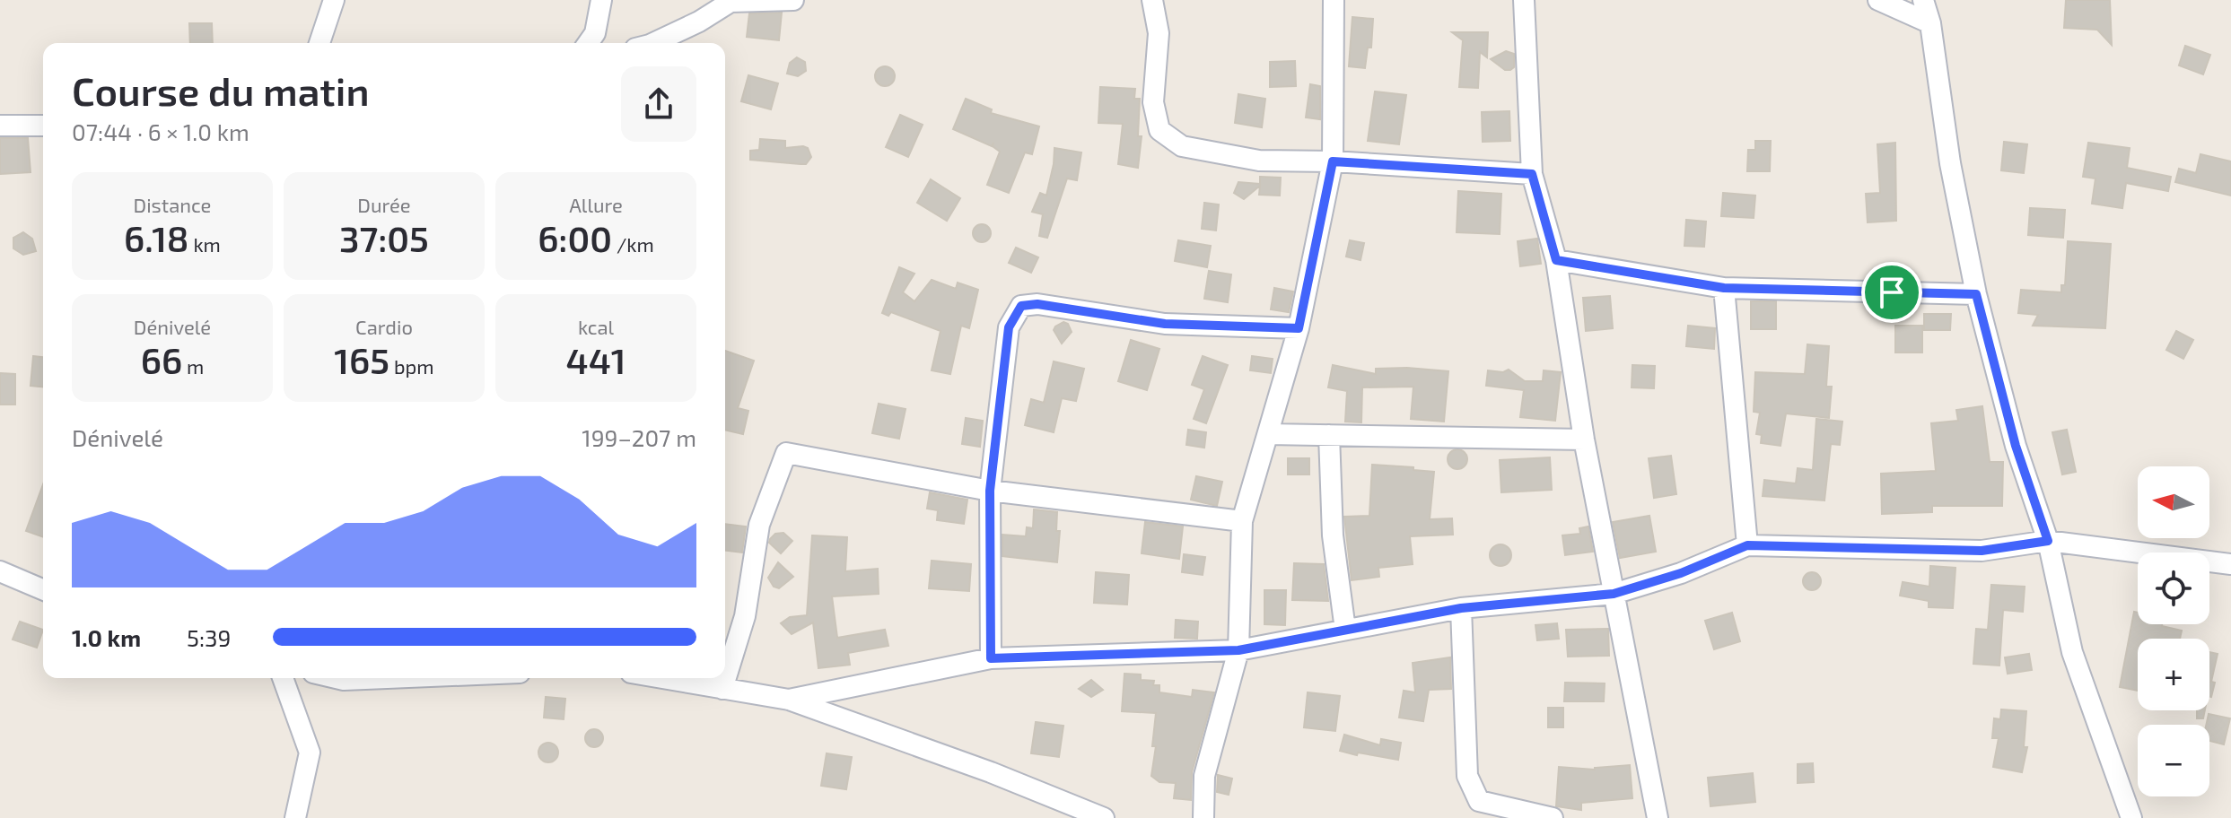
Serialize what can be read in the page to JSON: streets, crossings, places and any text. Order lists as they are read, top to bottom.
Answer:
{
  "north": "left",
  "page": {
    "heading": ["Course du matin", "07:44 · 6 × 1.0 km"],
    "stats": [
      ["Distance", "6.18 km"],
      ["Durée", "37:05"],
      ["Allure", "6:00 /km"],
      ["Dénivelé", "66 m"],
      ["Cardio", "165 bpm"],
      ["kcal", "441"]
    ],
    "chart": ["Dénivelé", "199–207 m"],
    "map_buttons": ["+", "−"],
    "list": [
      {
        "name": "1.0 km",
        "note": "5:39"
      }
    ]
  }
}
